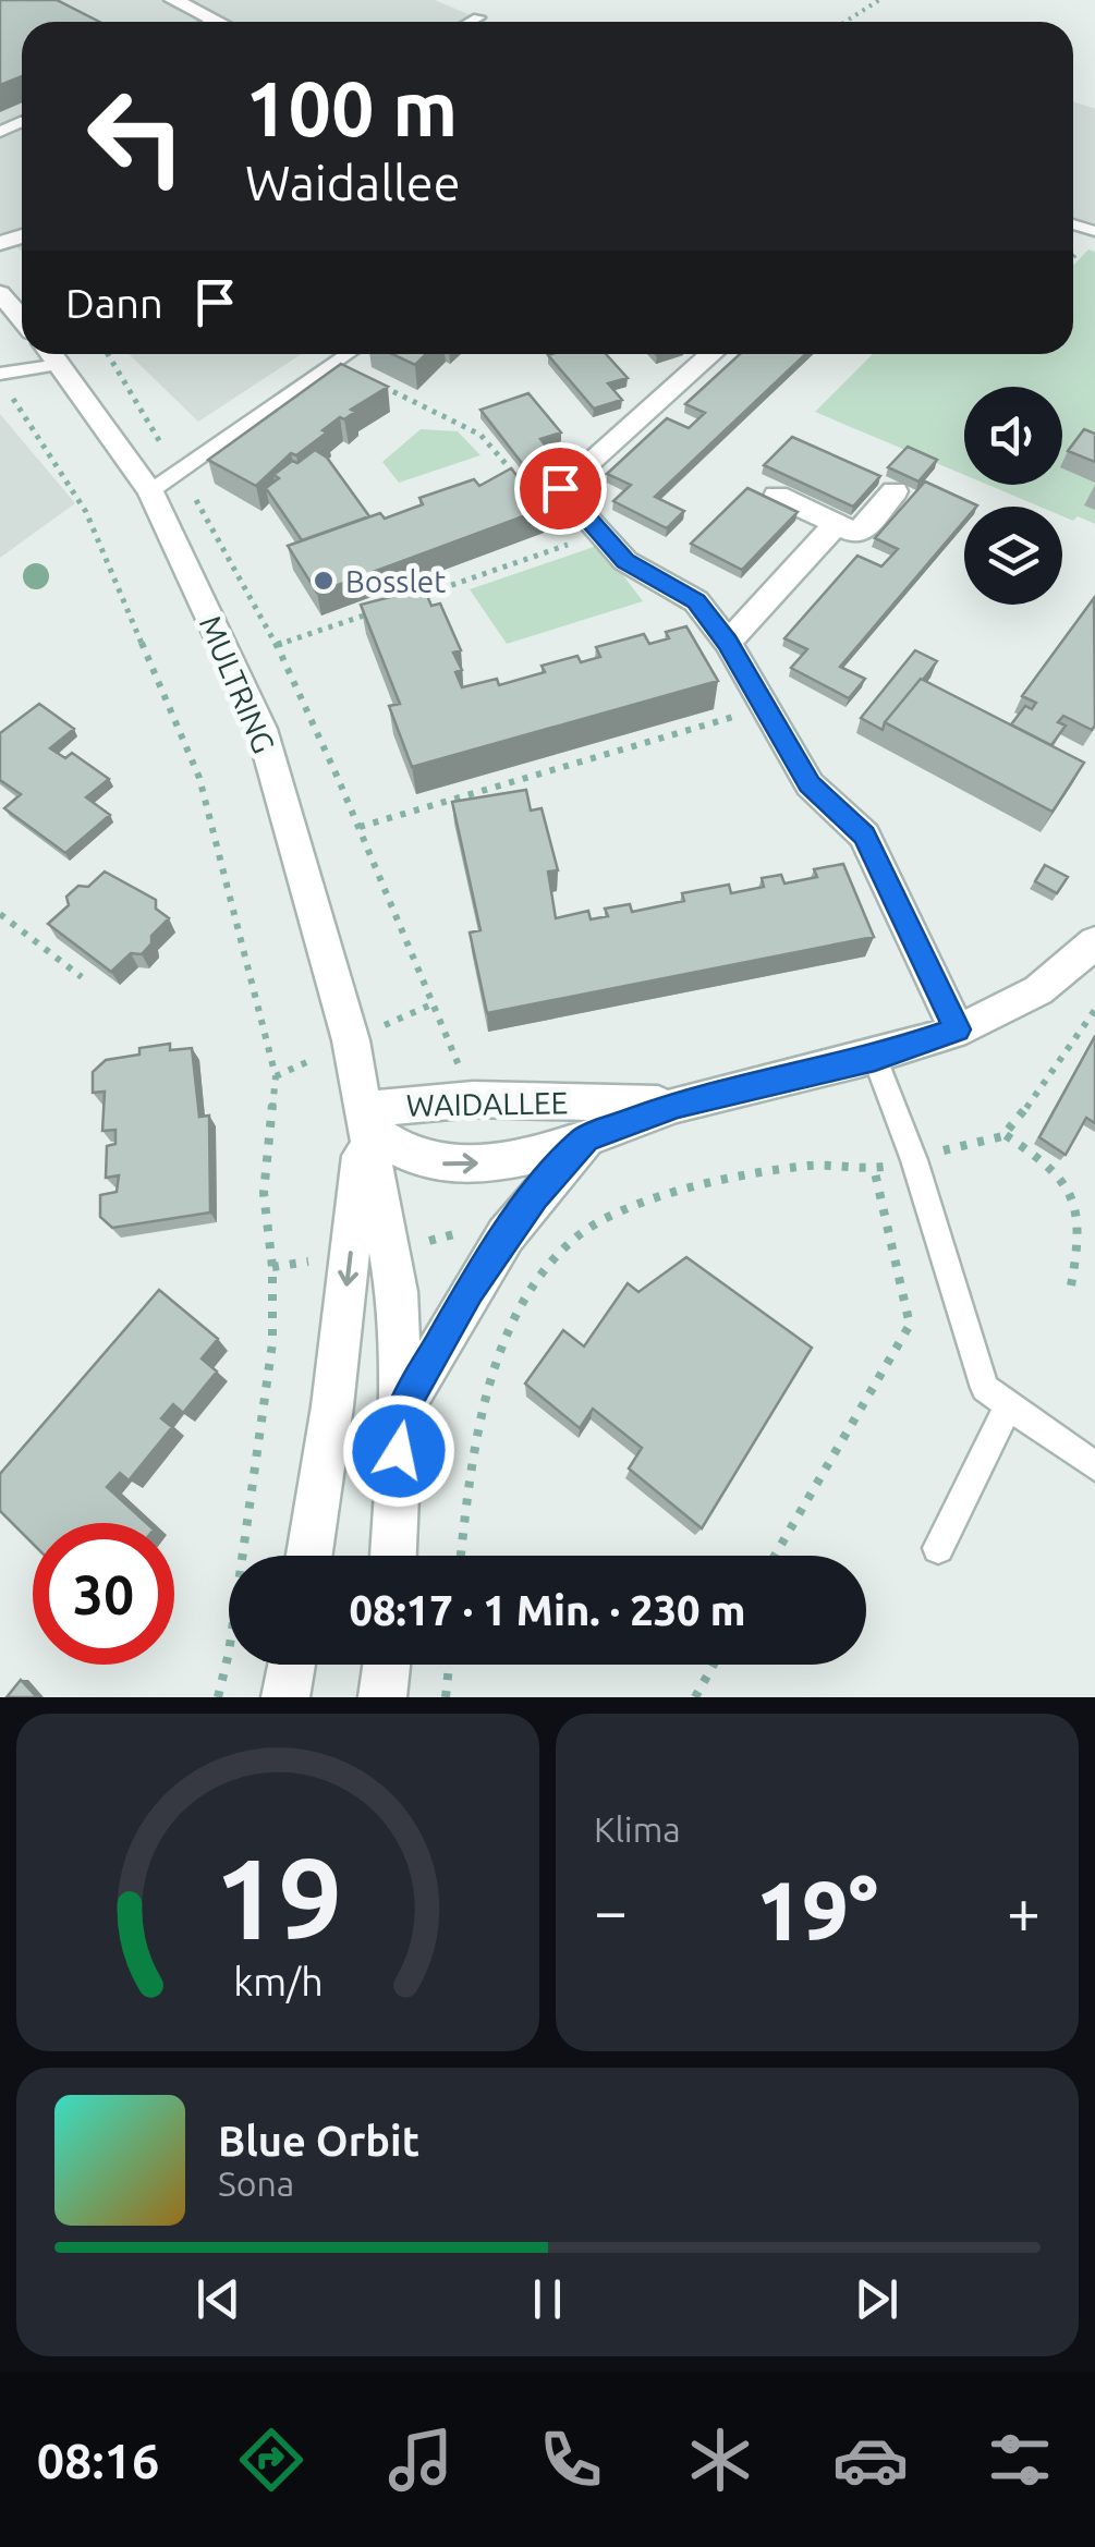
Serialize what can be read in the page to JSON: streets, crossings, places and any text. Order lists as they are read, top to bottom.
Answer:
{
  "streets": {
    "street": ["MULTRING", "WAIDALLEE"]
  },
  "crossings": [
    ["MULTRING", "WAIDALLEE"]
  ],
  "places": ["Bosslet"],
  "page": {
    "turn": ["100 m", "Waidallee"],
    "then": "Dann",
    "limit": "30",
    "trip": "08:17 · 1 Min. · 230 m",
    "tile": "Klima",
    "heat": ["−", "19°", "+"],
    "song": ["Blue Orbit", "Sona"],
    "tabs": "08:16",
    "gauge": ["19", "km/h"]
  }
}
